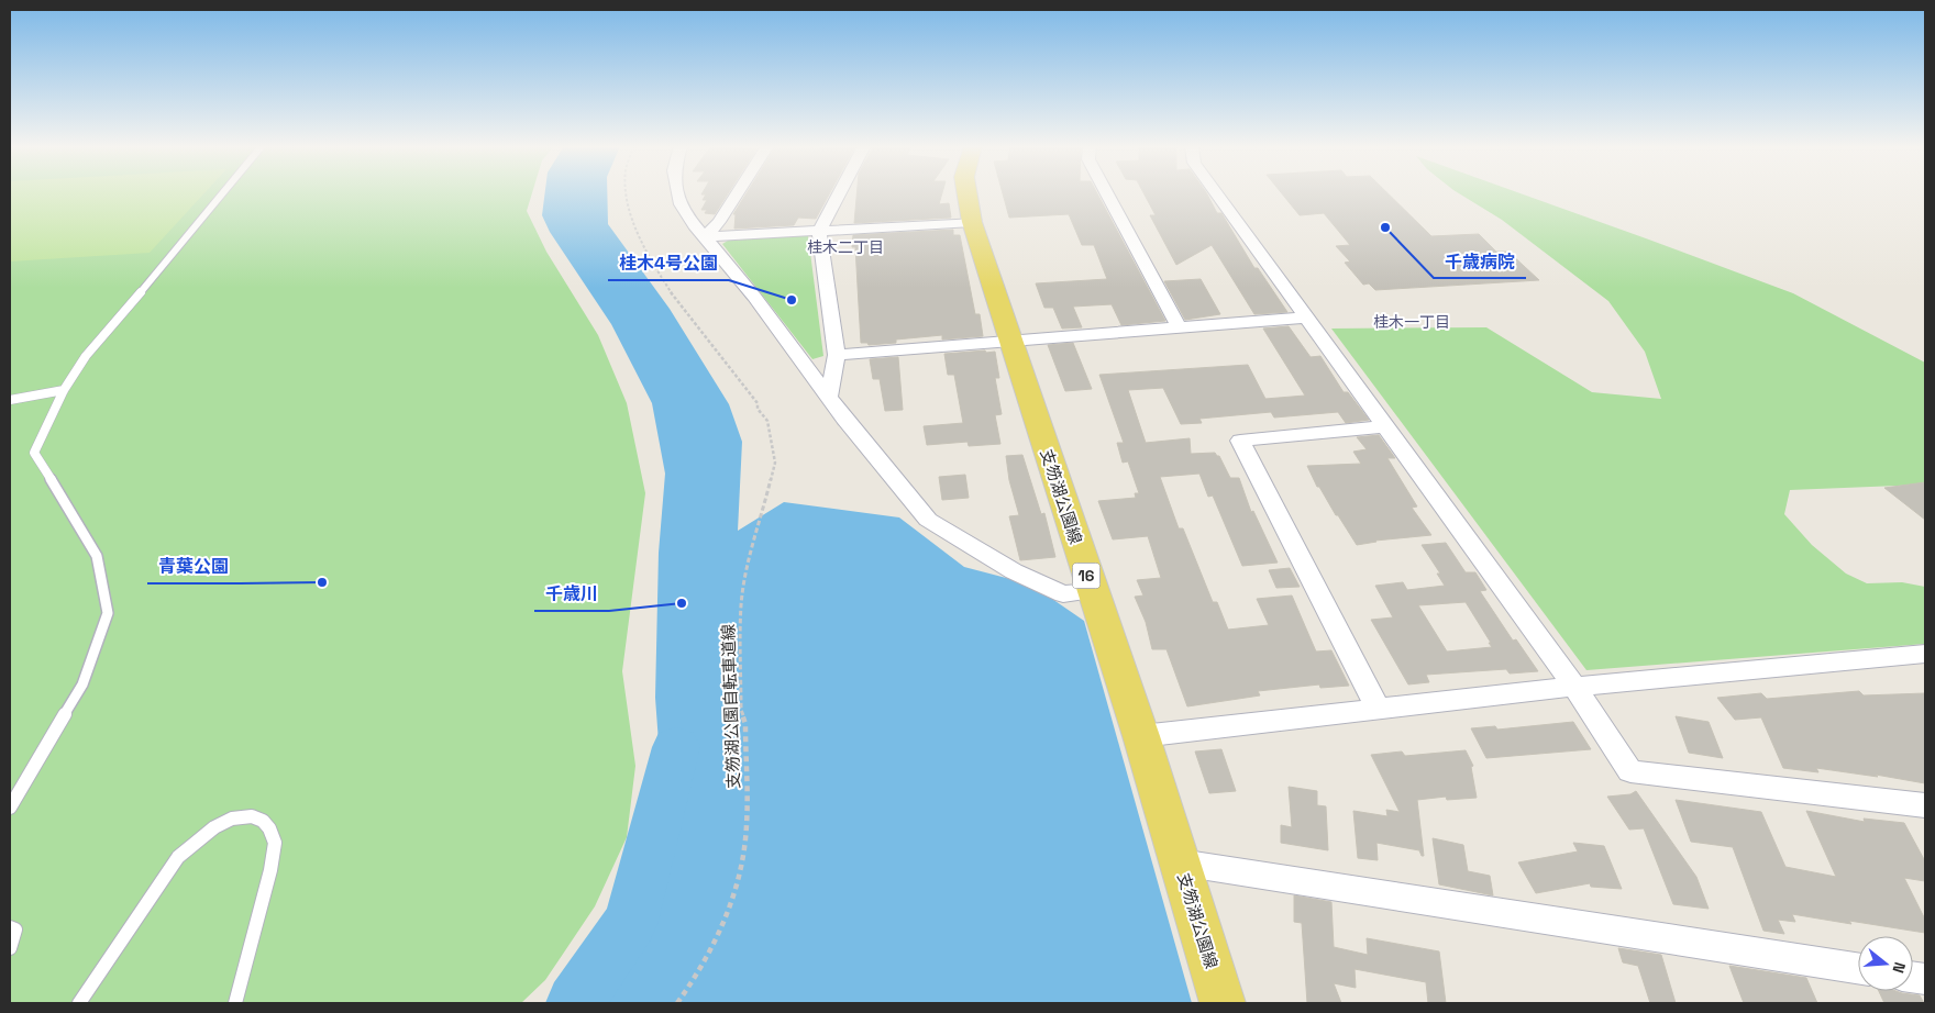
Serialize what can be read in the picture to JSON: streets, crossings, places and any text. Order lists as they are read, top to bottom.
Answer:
{
  "streets": {
    "main road": ["支笏湖公園線", "16"],
    "path": ["支笏湖公園自転車道線"]
  },
  "districts": ["桂木二丁目", "桂木一丁目"],
  "places": [
    "千歳病院",
    "桂木4号公園",
    "青葉公園",
    "千歳川"
  ],
  "north": "right"
}
